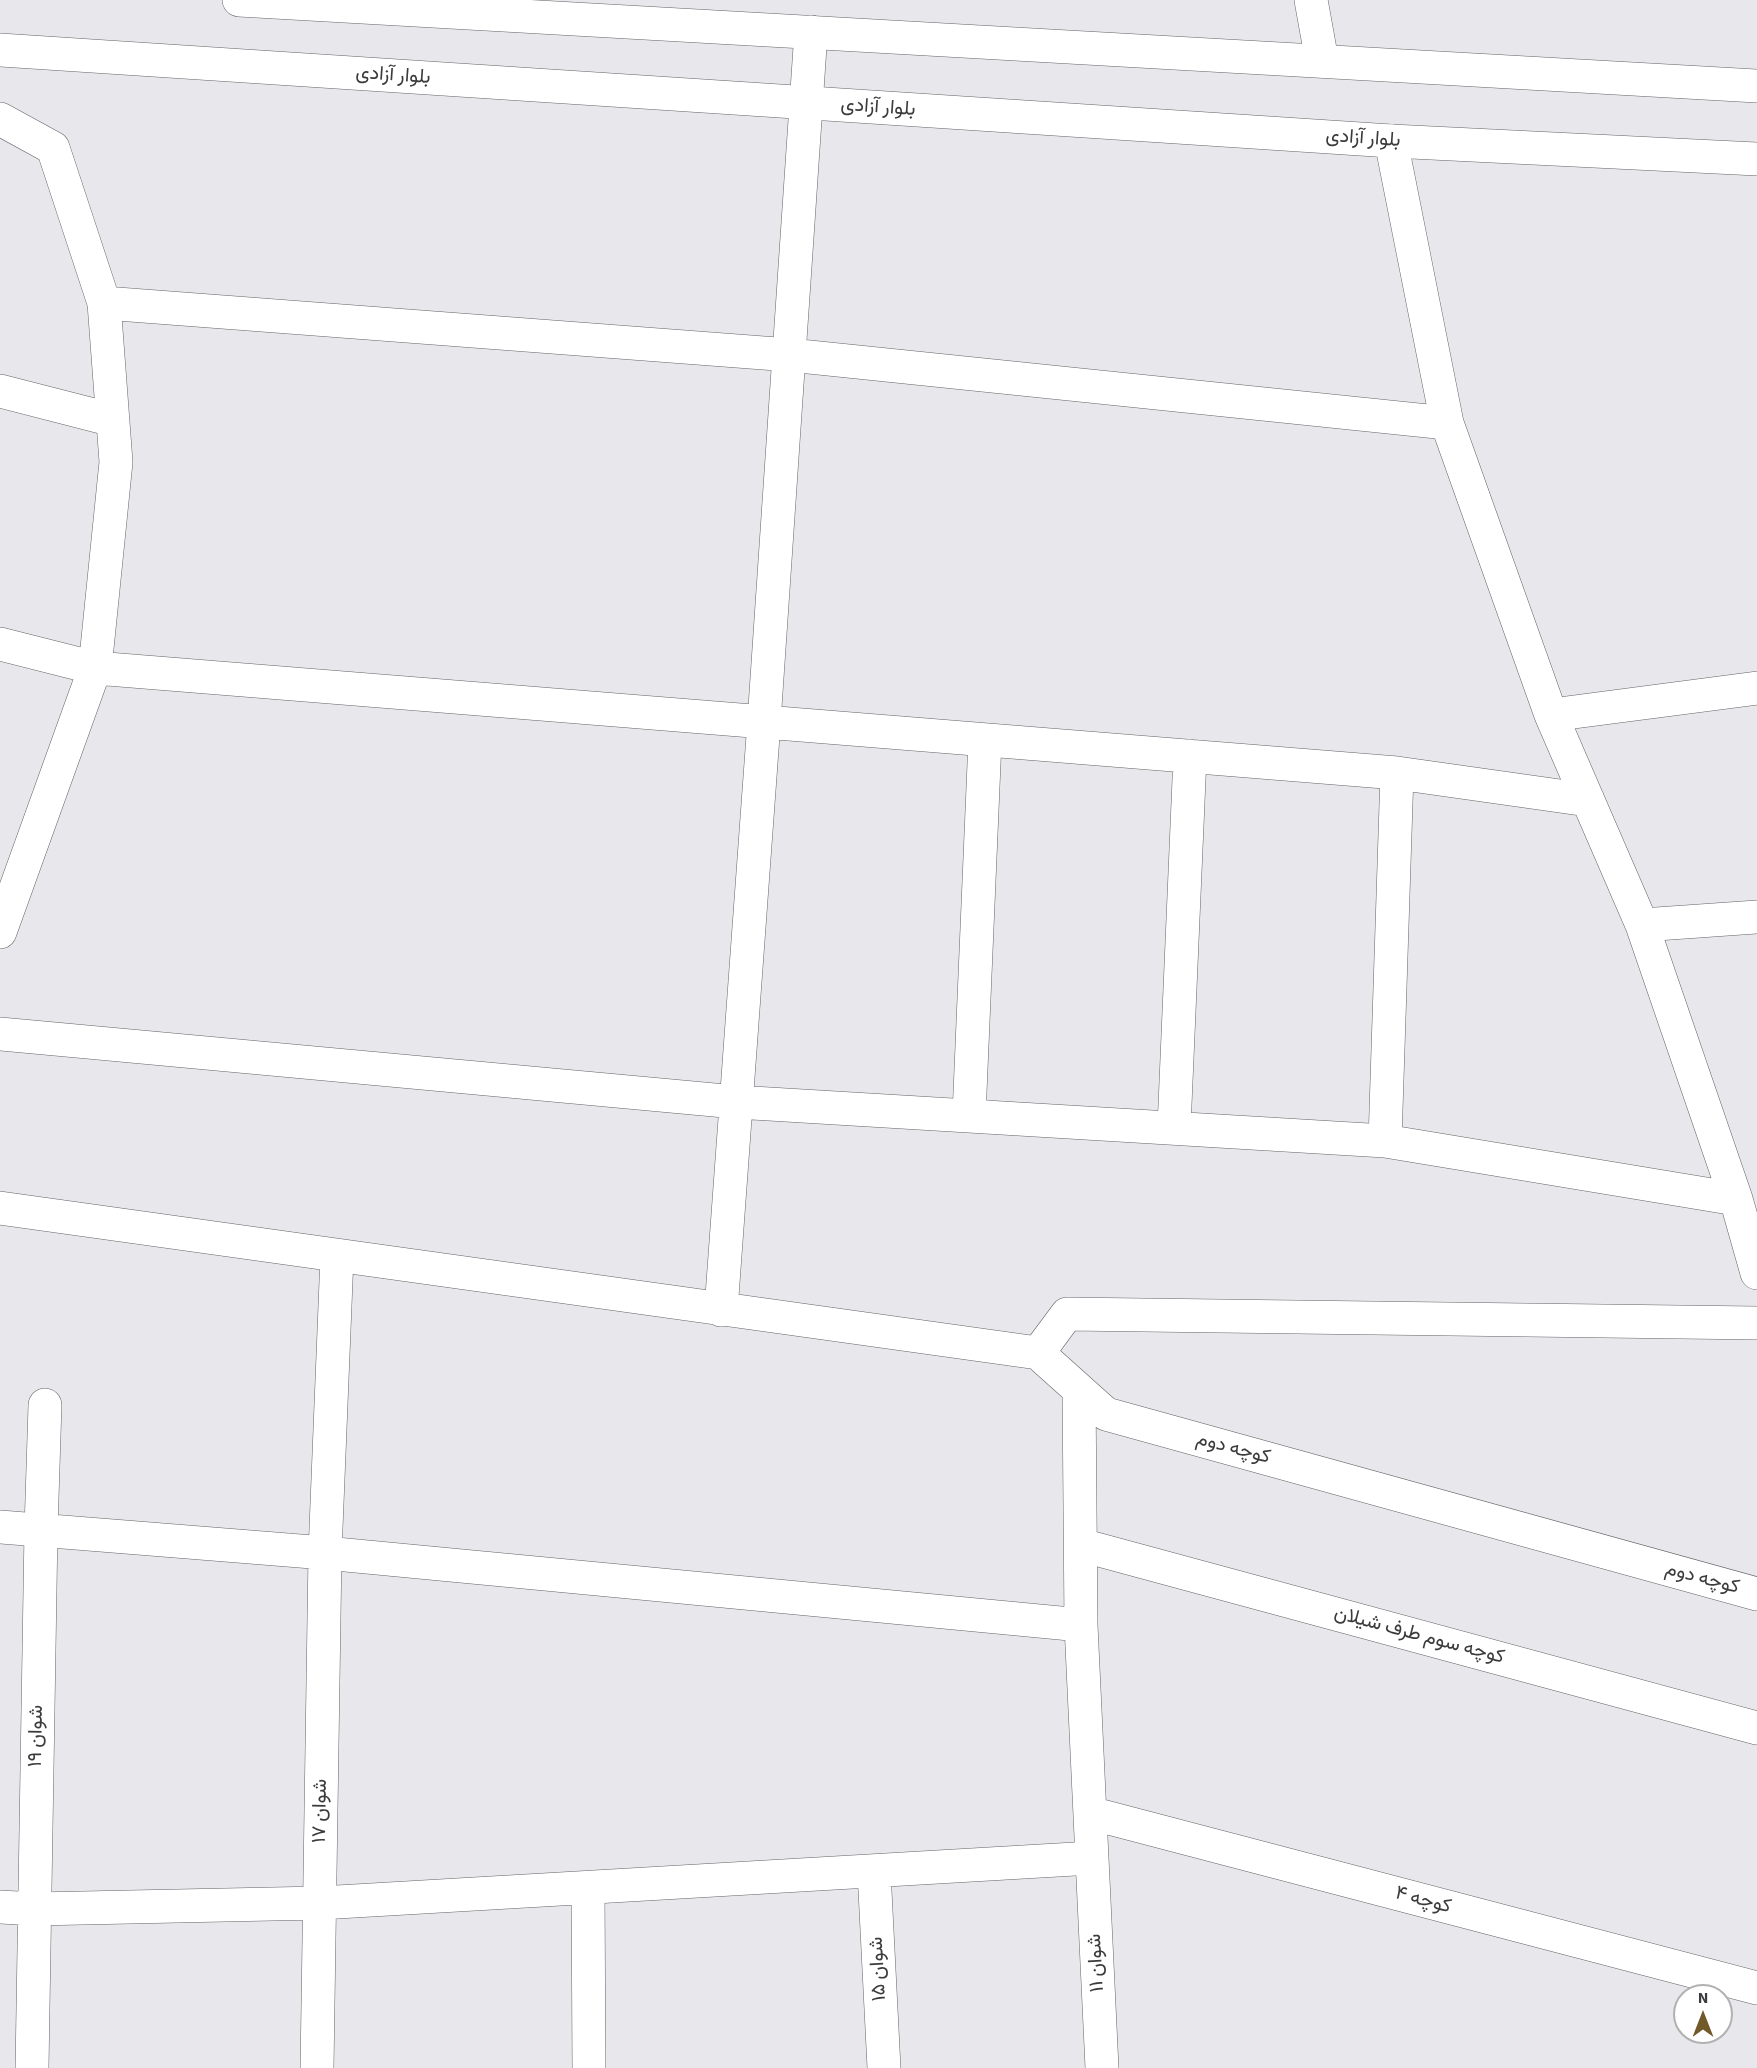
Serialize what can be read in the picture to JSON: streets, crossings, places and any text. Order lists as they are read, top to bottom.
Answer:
{
  "streets": {
    "street": [
      "بلوار آزادی",
      "کوچه دوم",
      "کوچه سوم طرف شیلان",
      "شوان ۱۹",
      "شوان ۱۷",
      "کوچه ۴",
      "شوان ۱۱",
      "شوان ۱۵"
    ]
  },
  "crossings": [
    ["کوچه دوم", "شوان ۱۱"],
    ["کوچه سوم طرف شیلان", "شوان ۱۱"],
    ["کوچه ۴", "شوان ۱۱"]
  ],
  "north": "top"
}
